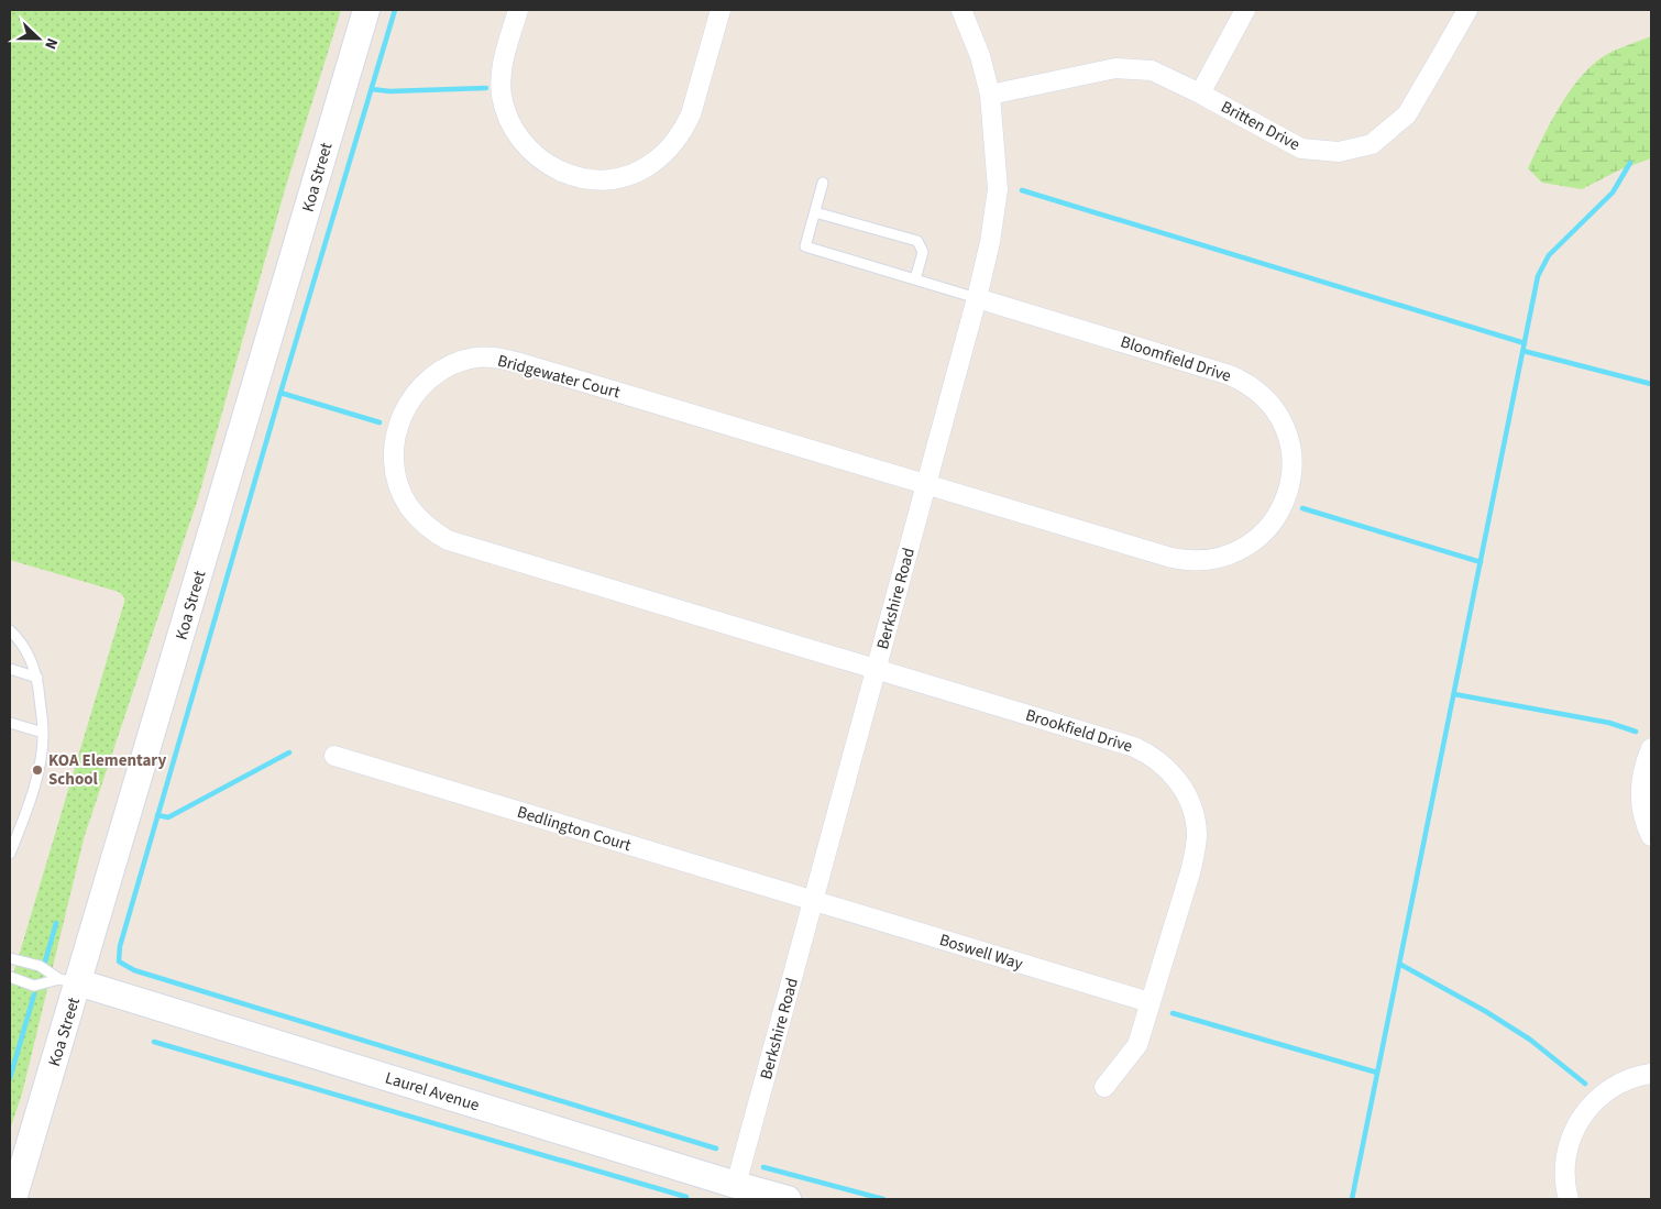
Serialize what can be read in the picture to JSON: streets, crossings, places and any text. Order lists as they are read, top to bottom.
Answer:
{
  "streets": {
    "main road": ["Koa Street", "Laurel Avenue"],
    "street": [
      "Britten Drive",
      "Bloomfield Drive",
      "Bridgewater Court",
      "Berkshire Road",
      "Brookfield Drive",
      "Bedlington Court",
      "Boswell Way"
    ]
  },
  "crossings": [
    ["Britten Drive", "Berkshire Road"],
    ["Koa Street", "Laurel Avenue"],
    ["Bloomfield Drive", "Bridgewater Court"],
    ["Bloomfield Drive", "Berkshire Road"],
    ["Bridgewater Court", "Berkshire Road"],
    ["Bridgewater Court", "Brookfield Drive"],
    ["Berkshire Road", "Brookfield Drive"],
    ["Berkshire Road", "Bedlington Court"],
    ["Berkshire Road", "Boswell Way"],
    ["Berkshire Road", "Laurel Avenue"],
    ["Brookfield Drive", "Boswell Way"],
    ["Bedlington Court", "Boswell Way"]
  ],
  "places": ["KOA Elementary School"],
  "north": "right"
}
